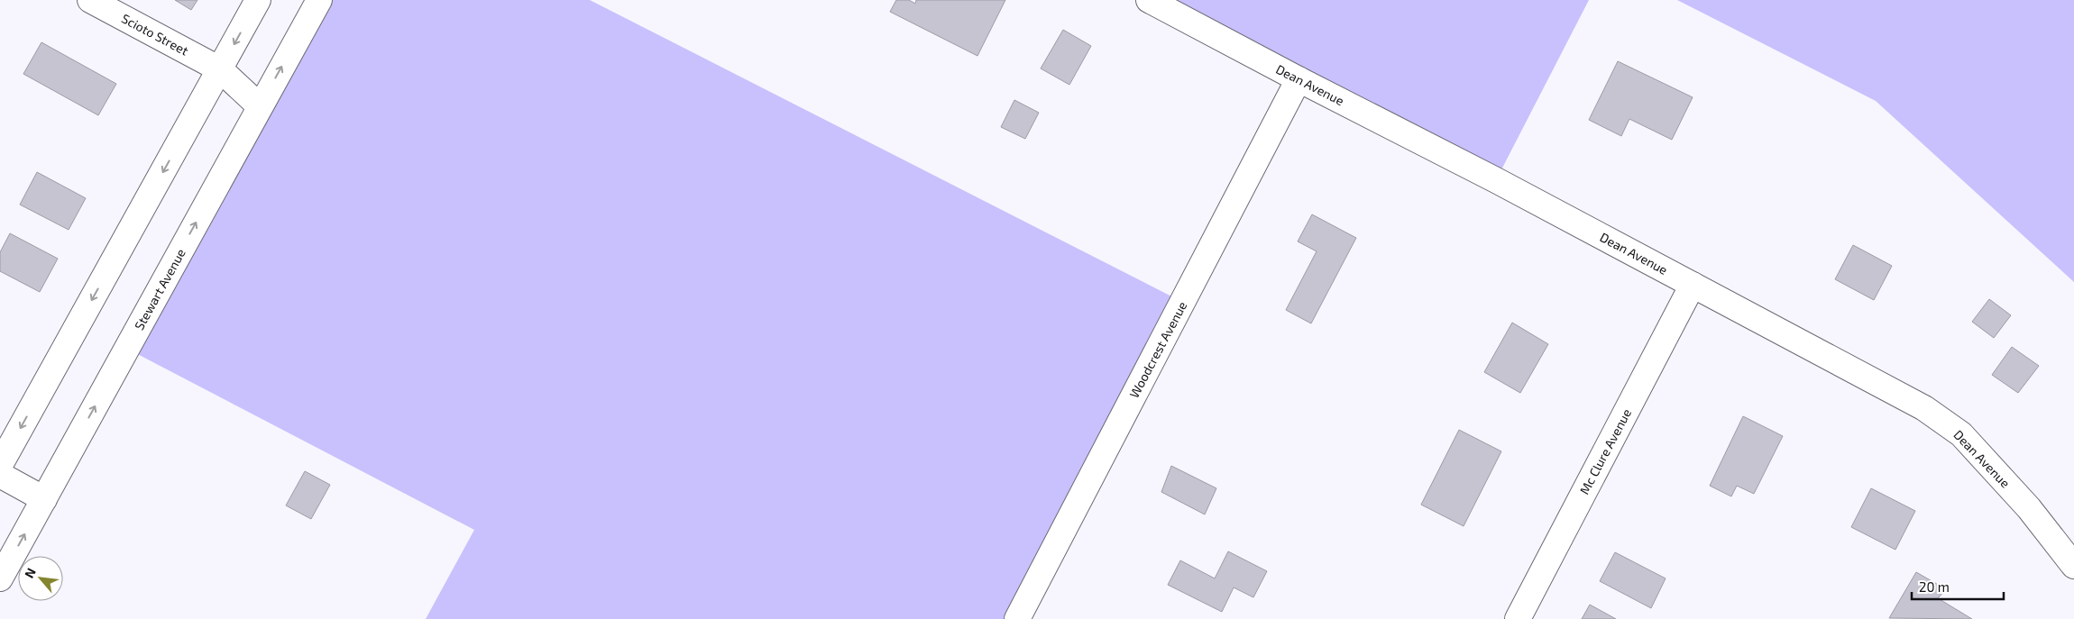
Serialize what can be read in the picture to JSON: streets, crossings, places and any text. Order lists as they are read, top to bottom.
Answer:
{
  "streets": {
    "street": [
      "Scioto Street",
      "Dean Avenue",
      "Stewart Avenue",
      "Woodcrest Avenue",
      "Mc Clure Avenue"
    ]
  },
  "crossings": [
    ["Scioto Street", "Stewart Avenue"],
    ["Dean Avenue", "Woodcrest Avenue"],
    ["Dean Avenue", "Mc Clure Avenue"]
  ],
  "scale_bar": "20 m",
  "north": "top left"
}
